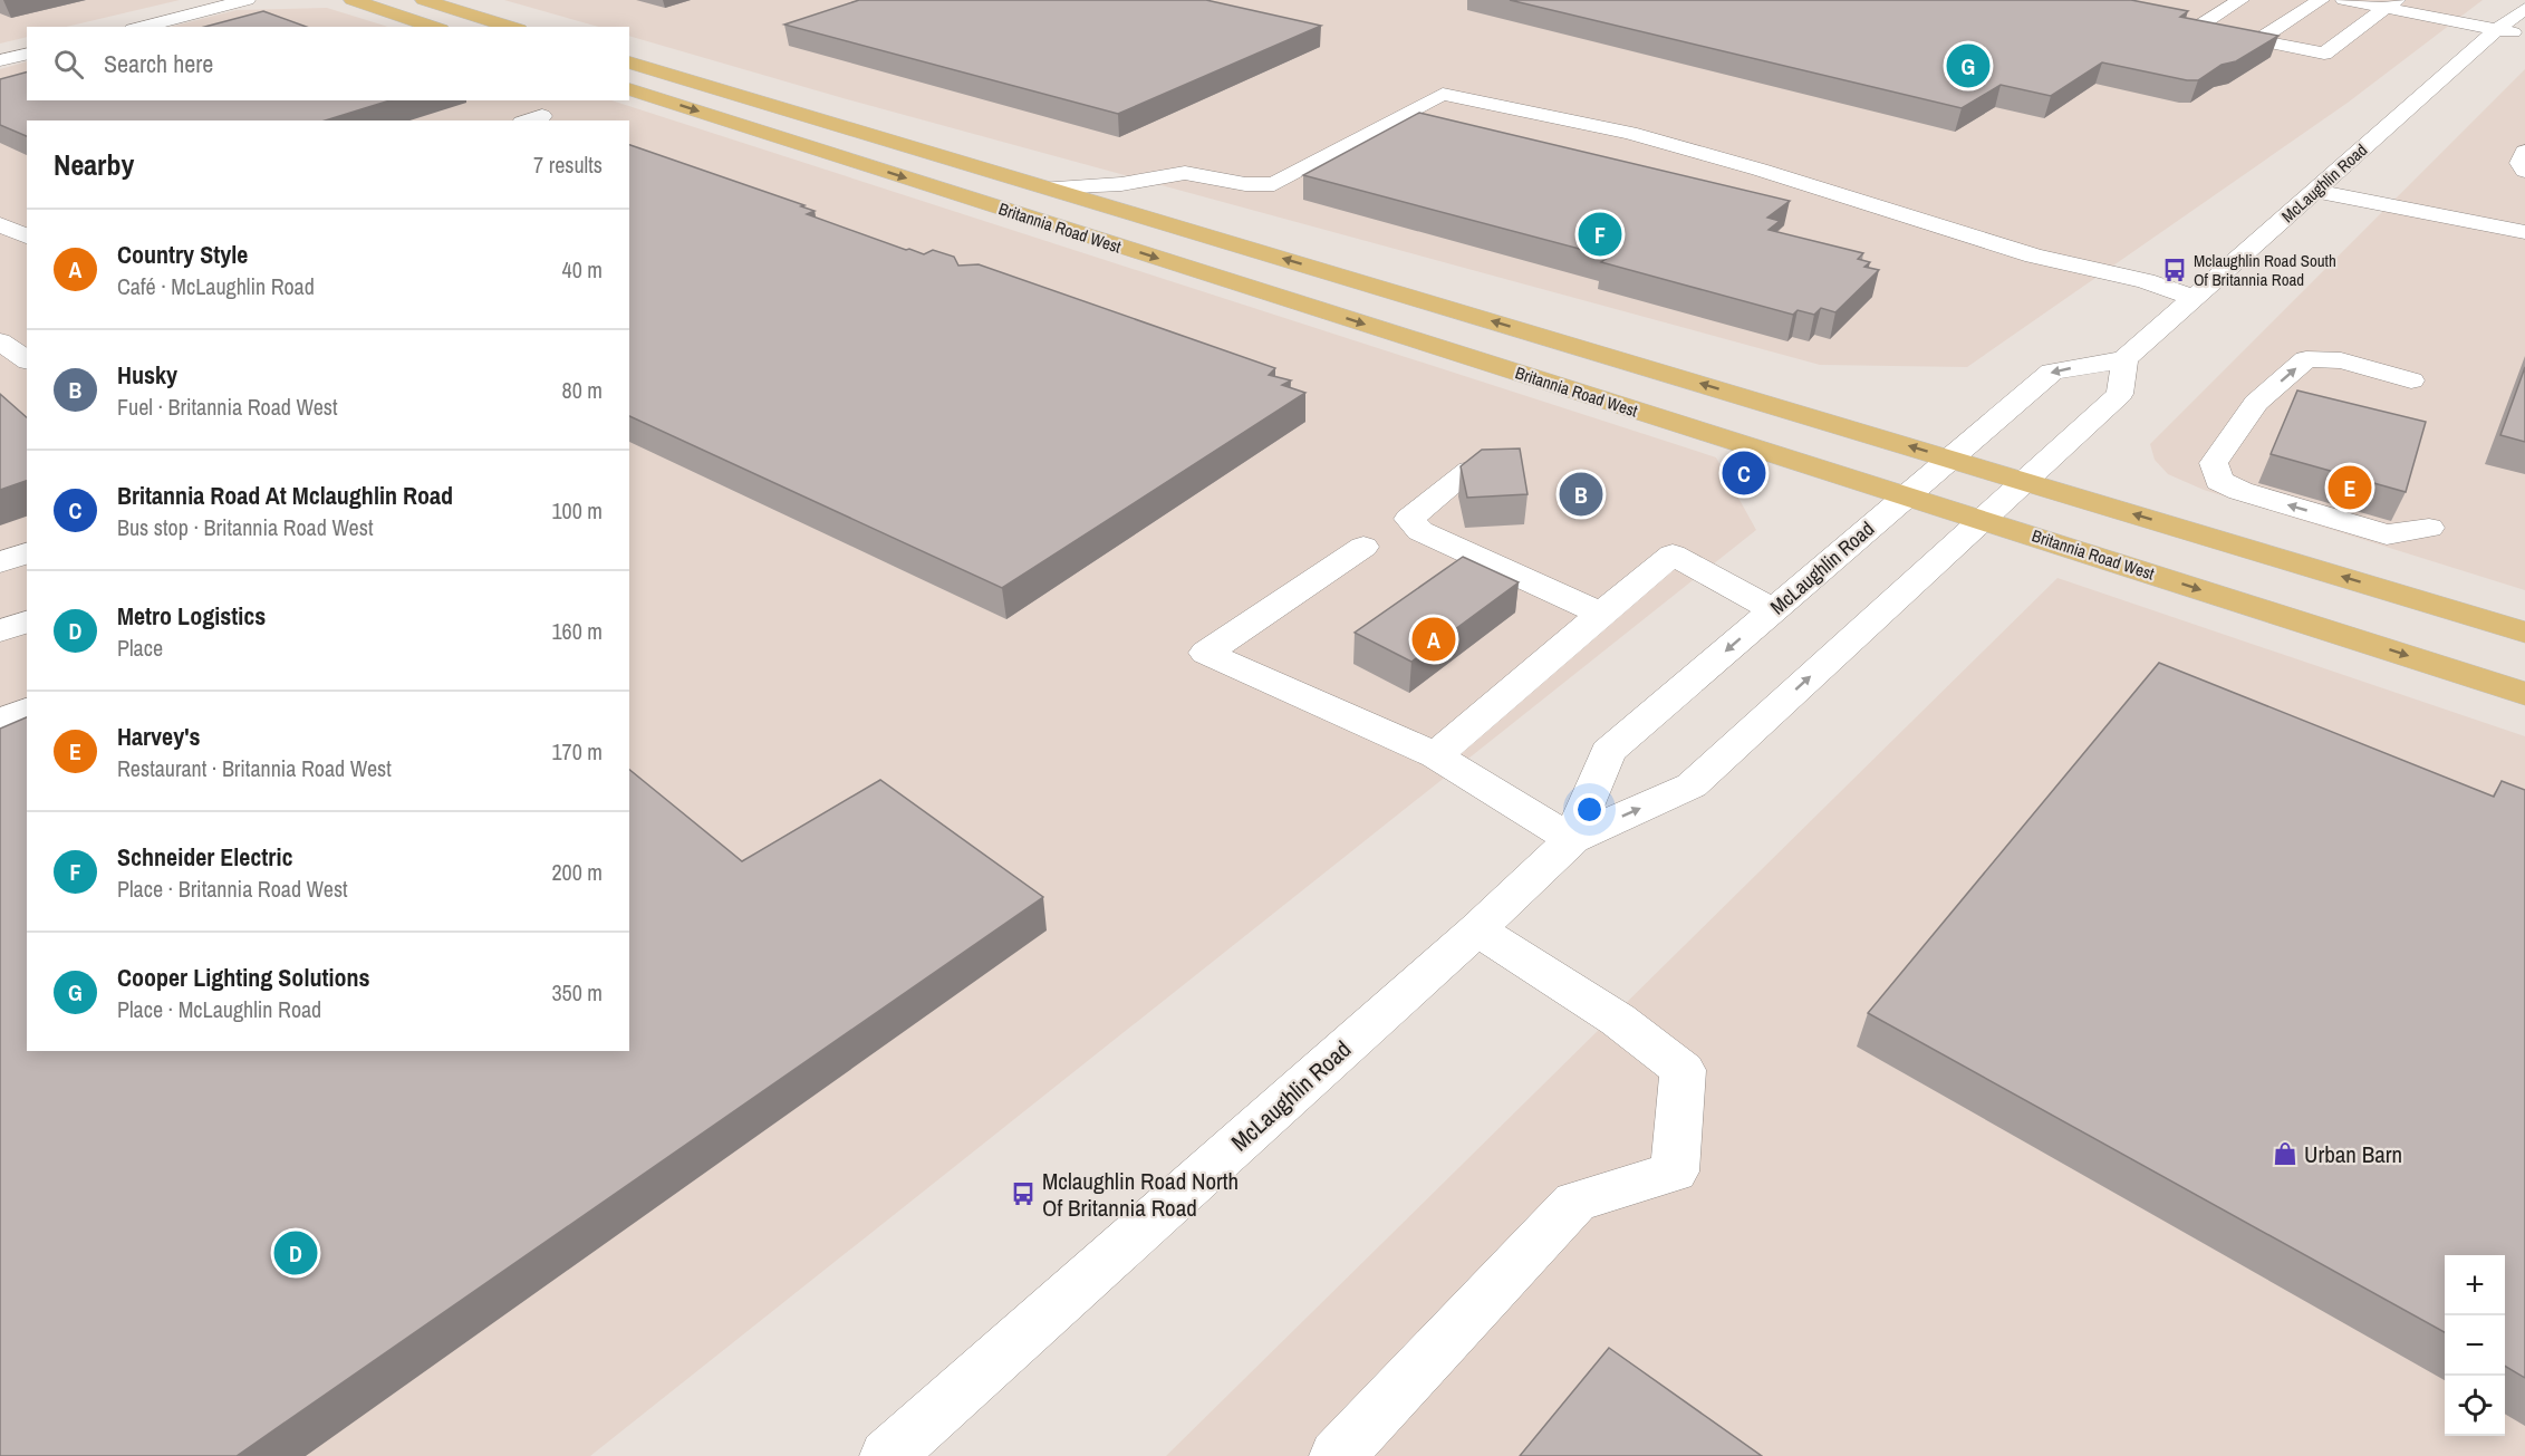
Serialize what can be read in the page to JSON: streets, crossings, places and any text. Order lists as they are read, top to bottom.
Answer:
{
  "streets": {
    "main road": ["Britannia Road West"],
    "street": ["McLaughlin Road"]
  },
  "crossings": [
    ["McLaughlin Road", "Britannia Road West"]
  ],
  "places": {
    "bus stop": ["Mclaughlin Road South Of Britannia Road", "Mclaughlin Road North Of Britannia Road"],
    "shop": ["Urban Barn"]
  },
  "page": {
    "search": "Search here",
    "pins": [
      "G",
      "F",
      "C",
      "E",
      "B",
      "A",
      "D"
    ],
    "heading": ["Nearby", "7 results"],
    "list": [
      {
        "mark": "A",
        "name": "Country Style",
        "note": "Café · McLaughlin Road",
        "value": "40 m"
      },
      {
        "mark": "B",
        "name": "Husky",
        "note": "Fuel · Britannia Road West",
        "value": "80 m"
      },
      {
        "mark": "C",
        "name": "Britannia Road At Mclaughlin Road",
        "note": "Bus stop · Britannia Road West",
        "value": "100 m"
      },
      {
        "mark": "D",
        "name": "Metro Logistics",
        "note": "Place",
        "value": "160 m"
      },
      {
        "mark": "E",
        "name": "Harvey's",
        "note": "Restaurant · Britannia Road West",
        "value": "170 m"
      },
      {
        "mark": "F",
        "name": "Schneider Electric",
        "note": "Place · Britannia Road West",
        "value": "200 m"
      },
      {
        "mark": "G",
        "name": "Cooper Lighting Solutions",
        "note": "Place · McLaughlin Road",
        "value": "350 m"
      }
    ],
    "map_buttons": ["+", "−"]
  }
}
